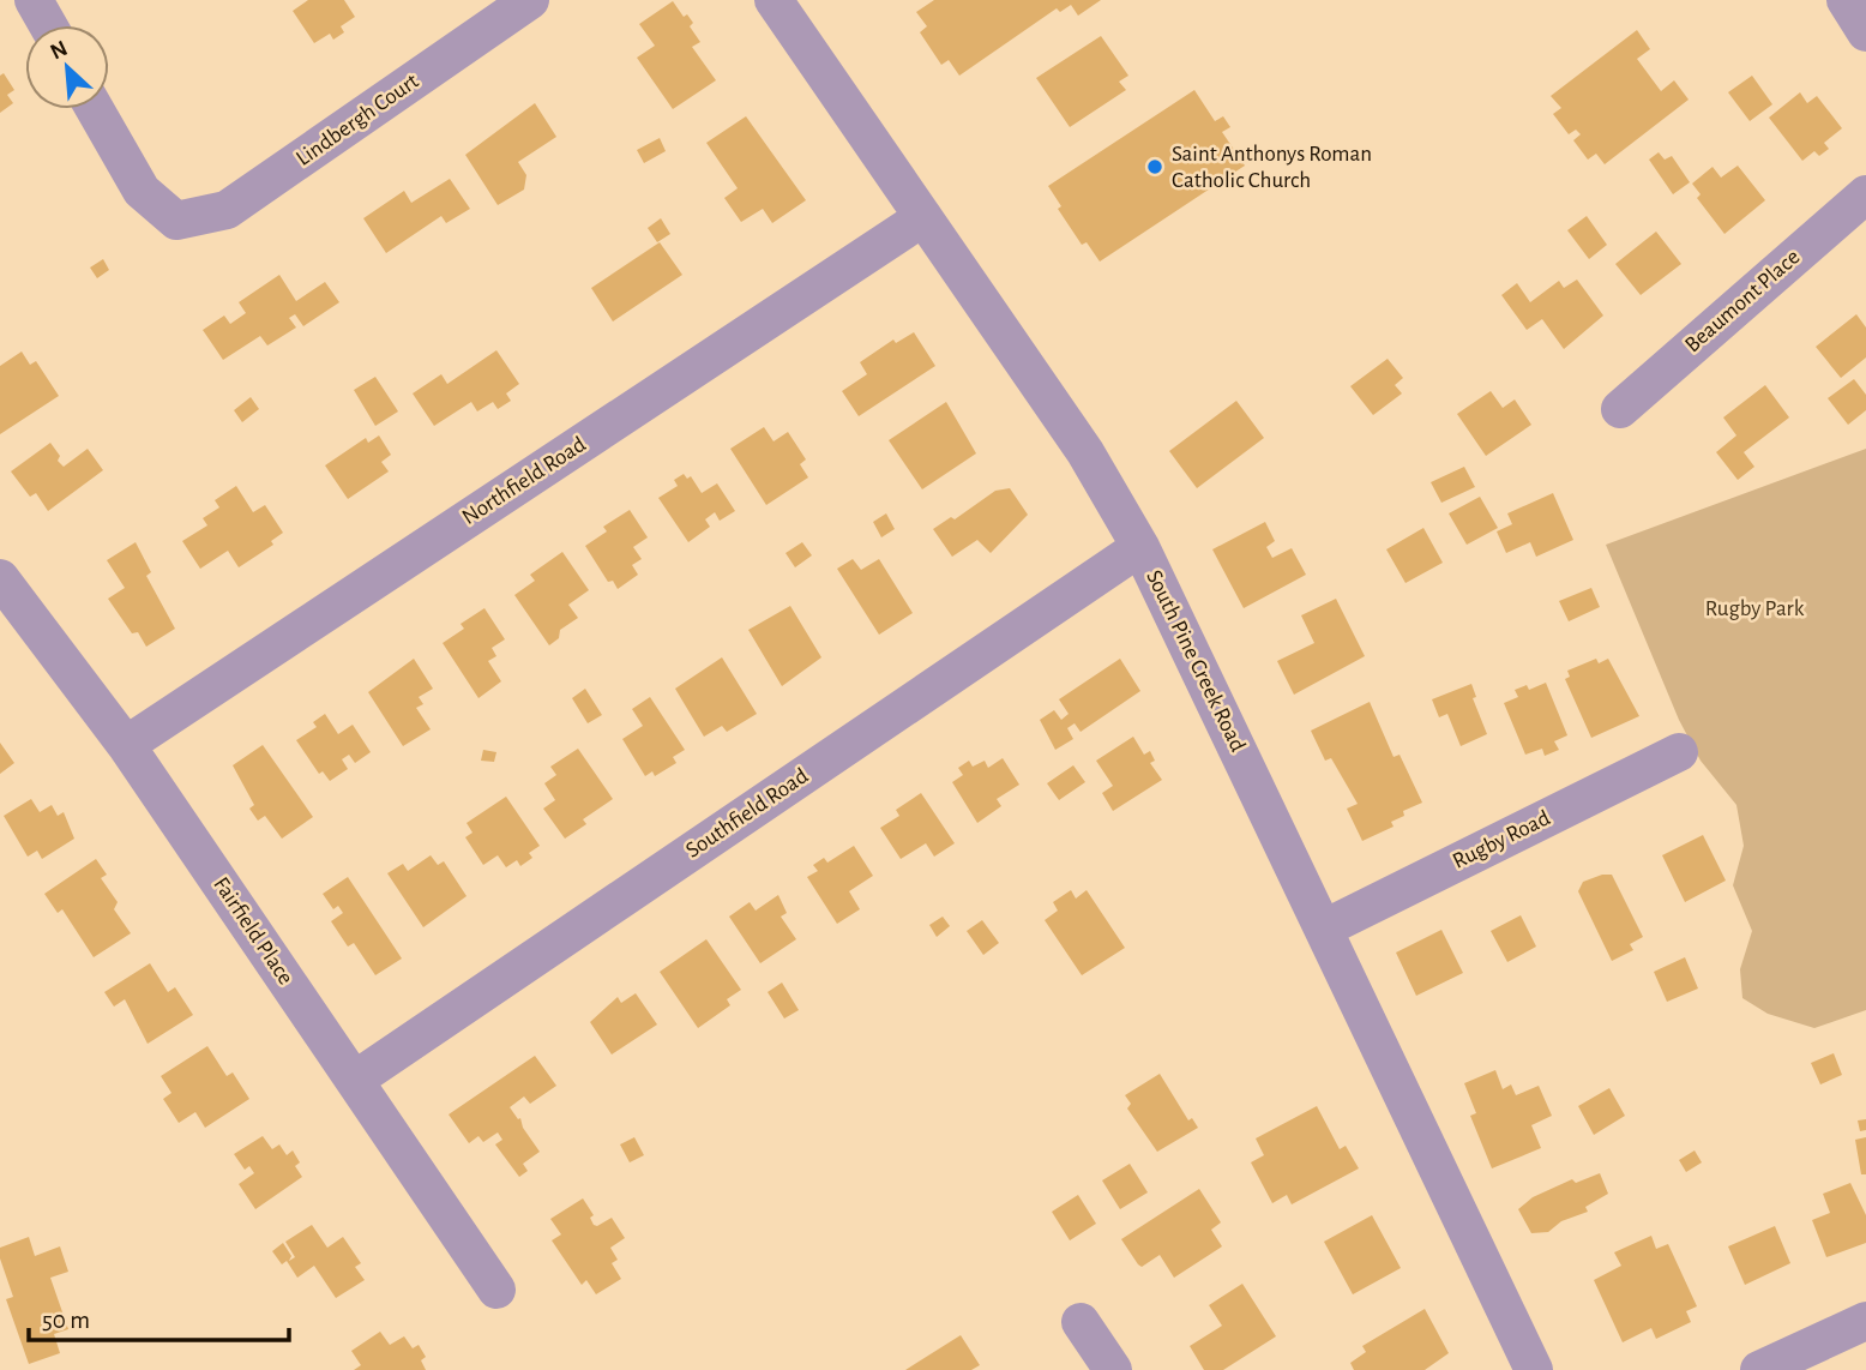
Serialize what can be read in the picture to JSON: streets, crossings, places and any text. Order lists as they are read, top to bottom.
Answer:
{
  "streets": {
    "street": [
      "Lindbergh Court",
      "Beaumont Place",
      "Northfield Road",
      "South Pine Creek Road",
      "Southfield Road",
      "Rugby Road",
      "Fairfield Place"
    ]
  },
  "crossings": [
    ["Northfield Road", "South Pine Creek Road"],
    ["Northfield Road", "Fairfield Place"],
    ["South Pine Creek Road", "Southfield Road"],
    ["South Pine Creek Road", "Rugby Road"],
    ["Southfield Road", "Fairfield Place"]
  ],
  "parks": ["Rugby Park"],
  "places": ["Saint Anthonys Roman Catholic Church"],
  "scale_bar": "50 m",
  "north": "top left"
}
